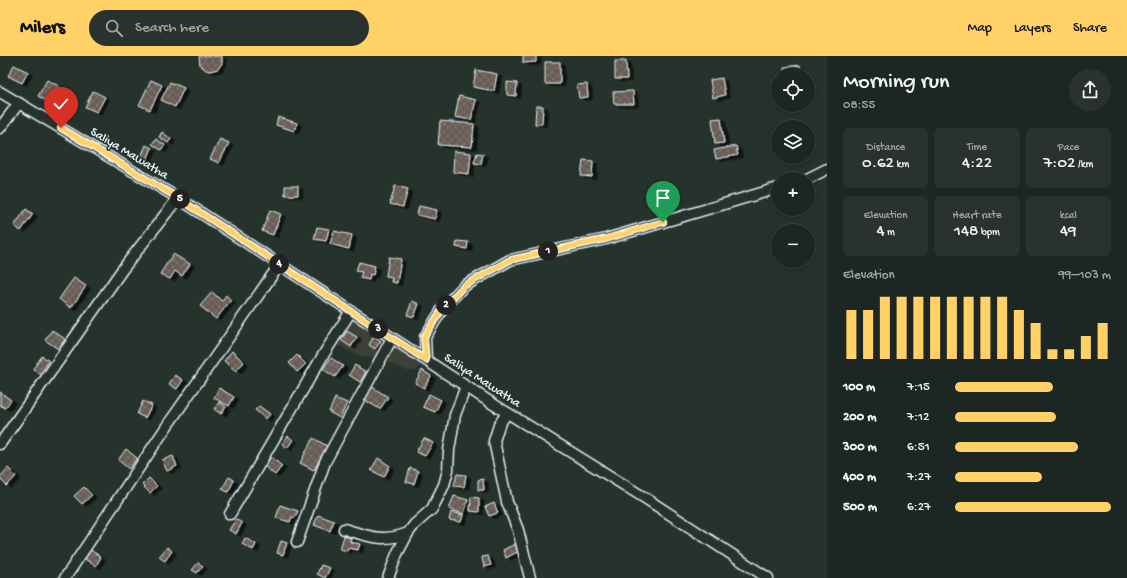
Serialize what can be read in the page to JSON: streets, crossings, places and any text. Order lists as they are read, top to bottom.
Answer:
{
  "streets": {
    "street": ["Saliya Mawatha"]
  },
  "page": {
    "header": "Milers",
    "search": "Search here",
    "nav": ["Map", "Layers", "Share"],
    "heading": ["Morning run", "08:55"],
    "map_buttons": ["+", "−"],
    "stats": [
      ["Distance", "0.62 km"],
      ["Time", "4:22"],
      ["Pace", "7:02 /km"],
      ["Elevation", "4 m"],
      ["Heart rate", "148 bpm"],
      ["kcal", "49"]
    ],
    "pins": [
      "5",
      "1",
      "4",
      "2",
      "3"
    ],
    "chart": ["Elevation", "99–103 m"],
    "list": [
      {
        "name": "100 m",
        "note": "7:15"
      },
      {
        "name": "200 m",
        "note": "7:12"
      },
      {
        "name": "300 m",
        "note": "6:51"
      },
      {
        "name": "400 m",
        "note": "7:27"
      },
      {
        "name": "500 m",
        "note": "6:27"
      }
    ]
  }
}
